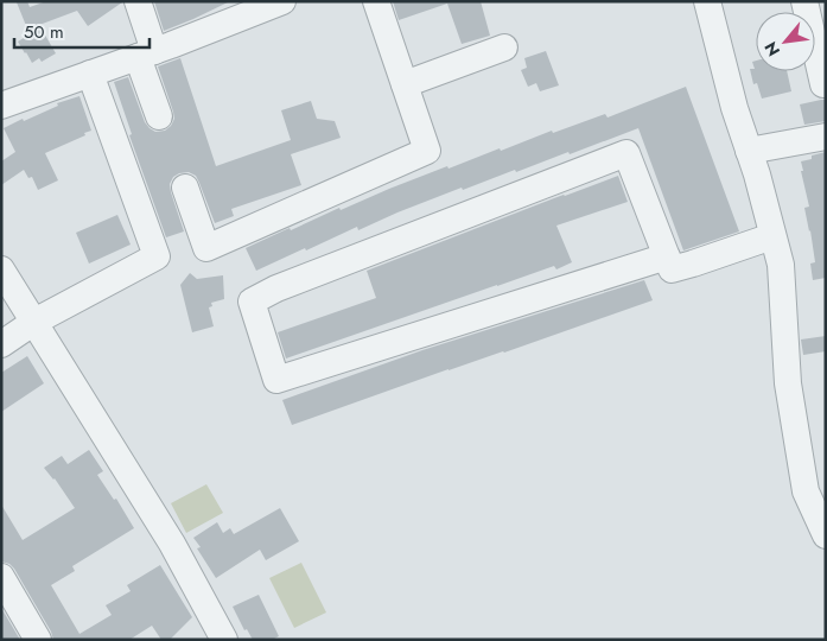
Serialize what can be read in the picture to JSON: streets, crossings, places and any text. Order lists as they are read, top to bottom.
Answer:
{
  "scale_bar": "50 m",
  "north": "bottom left"
}
